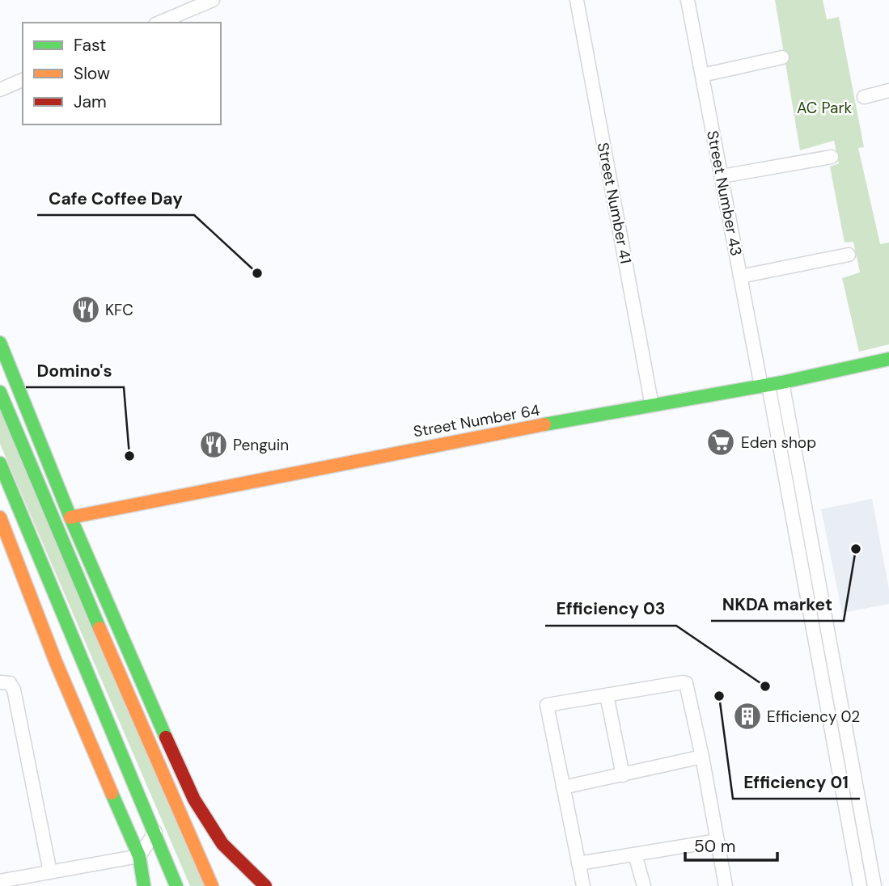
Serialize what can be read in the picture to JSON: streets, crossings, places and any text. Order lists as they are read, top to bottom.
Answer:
{
  "streets": {
    "street": ["Street Number 43", "Street Number 41", "Street Number 64"]
  },
  "crossings": [
    ["Street Number 43", "Street Number 64"],
    ["Street Number 41", "Street Number 64"]
  ],
  "parks": ["AC Park"],
  "places": {
    "other": [
      "Cafe Coffee Day",
      "Domino's",
      "NKDA market",
      "Efficiency 03",
      "Efficiency 01"
    ],
    "restaurant": ["KFC", "Penguin"],
    "supermarket": ["Eden shop"],
    "building": ["Efficiency 02"]
  },
  "legend": ["Fast", "Slow", "Jam"],
  "scale_bar": "50 m"
}
